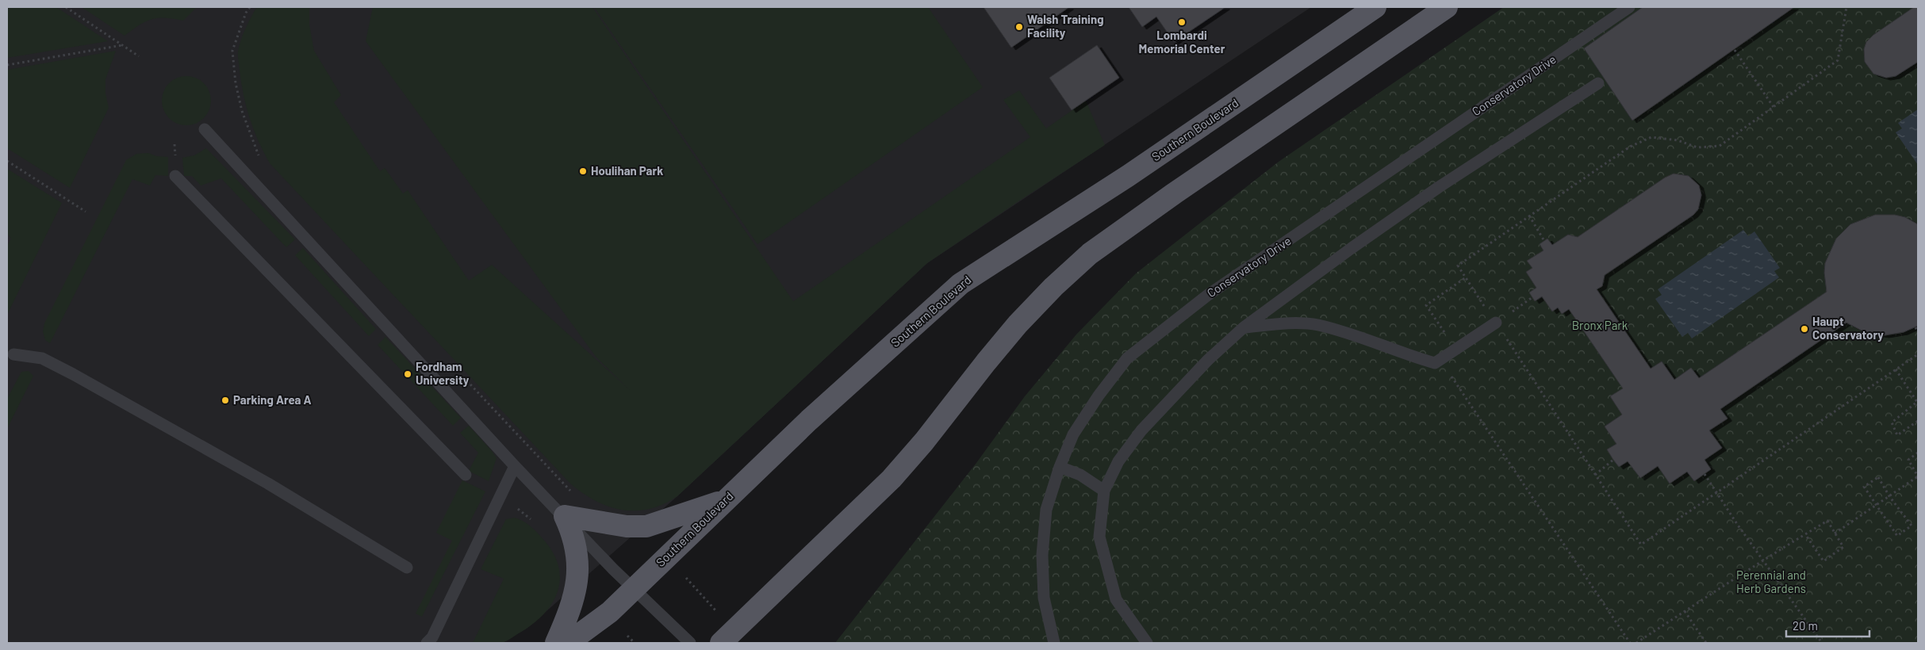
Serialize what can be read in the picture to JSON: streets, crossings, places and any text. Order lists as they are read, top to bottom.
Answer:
{
  "streets": {
    "main road": ["Southern Boulevard"],
    "lane": ["Conservatory Drive"]
  },
  "parks": ["Bronx Park", "Perennial and Herb Gardens"],
  "places": [
    "Lombardi Memorial Center",
    "Walsh Training Facility",
    "Houlihan Park",
    "Haupt Conservatory",
    "Fordham University",
    "Parking Area A"
  ],
  "scale_bar": "20 m"
}
